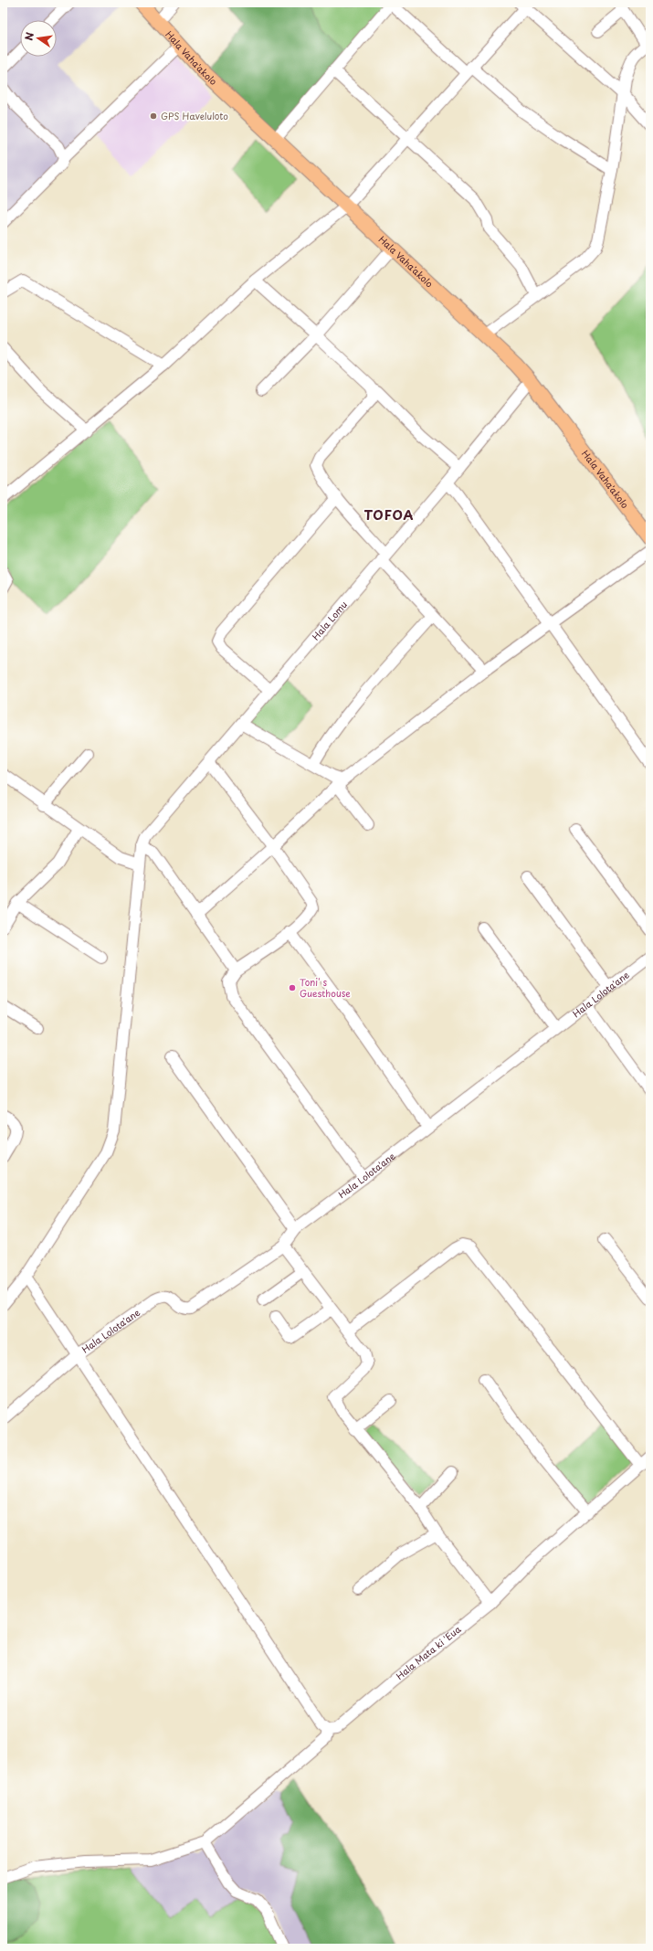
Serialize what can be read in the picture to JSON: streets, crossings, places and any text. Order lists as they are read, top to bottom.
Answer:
{
  "streets": {
    "main road": ["Hala Vaha'akolo"],
    "street": ["Hala Lomu", "Hala Lolota'ane", "Hala Mata ki 'Eua"]
  },
  "crossings": [
    ["Hala Vaha'akolo", "Hala Lomu"]
  ],
  "districts": ["TOFOA"],
  "places": ["GPS Haveluloto", "Toni' s Guesthouse"],
  "north": "left"
}
